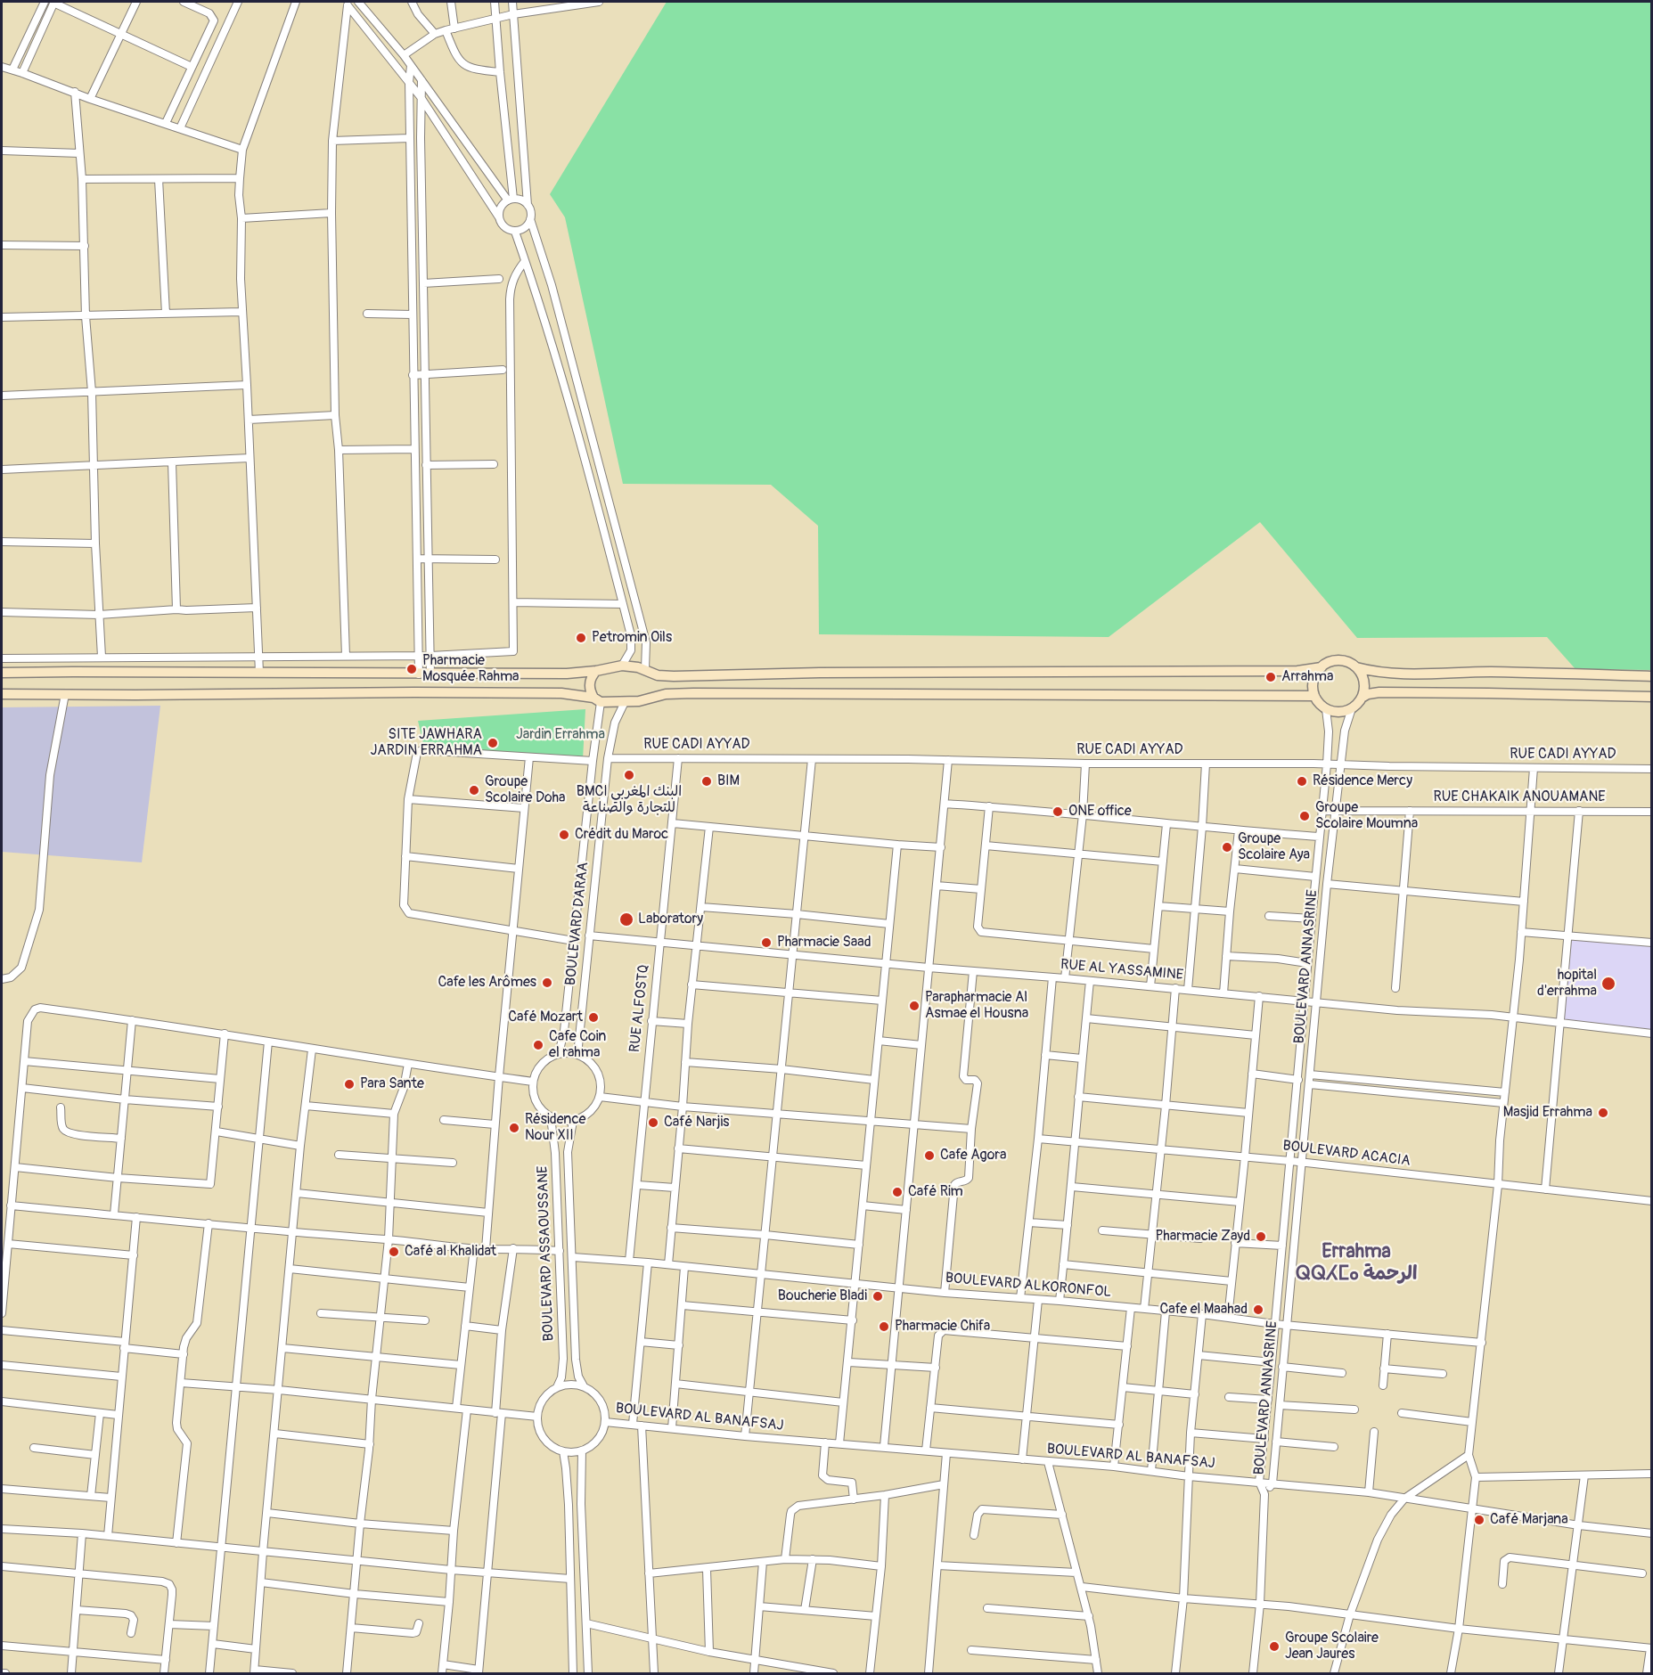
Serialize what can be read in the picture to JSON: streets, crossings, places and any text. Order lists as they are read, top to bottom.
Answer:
{
  "streets": {
    "street": [
      "RUE CADI AYYAD",
      "RUE CHAKAIK ANOUAMANE",
      "BOULEVARD DARAA",
      "BOULEVARD ANNASRINE",
      "RUE AL YASSAMINE",
      "RUE ALFOSTQ",
      "BOULEVARD ACACIA",
      "BOULEVARD ASSAOUSSANE",
      "BOULEVARD ALKORONFOL",
      "BOULEVARD AL BANAFSAJ"
    ]
  },
  "crossings": [
    ["RUE CADI AYYAD", "BOULEVARD DARAA"],
    ["RUE CADI AYYAD", "BOULEVARD ANNASRINE"],
    ["RUE CADI AYYAD", "RUE ALFOSTQ"],
    ["RUE CHAKAIK ANOUAMANE", "BOULEVARD ANNASRINE"],
    ["BOULEVARD DARAA", "RUE AL YASSAMINE"],
    ["BOULEVARD DARAA", "BOULEVARD ASSAOUSSANE"],
    ["BOULEVARD ANNASRINE", "RUE AL YASSAMINE"],
    ["BOULEVARD ANNASRINE", "BOULEVARD ACACIA"],
    ["BOULEVARD ANNASRINE", "BOULEVARD ALKORONFOL"],
    ["BOULEVARD ANNASRINE", "BOULEVARD AL BANAFSAJ"],
    ["RUE AL YASSAMINE", "RUE ALFOSTQ"],
    ["RUE ALFOSTQ", "BOULEVARD ALKORONFOL"],
    ["BOULEVARD ASSAOUSSANE", "BOULEVARD ALKORONFOL"],
    ["BOULEVARD ASSAOUSSANE", "BOULEVARD AL BANAFSAJ"]
  ],
  "districts": ["Errahma ⵕⵕⵃⵎⴰ الرحمة"],
  "parks": ["Jardin Errahma"],
  "places": [
    "Petromin Oils",
    "Pharmacie Mosquée Rahma",
    "Arrahma",
    "SITE JAWHARA JARDIN ERRAHMA",
    "BMCI البنك المغربي للتجارة والصناعة",
    "BIM",
    "Résidence Mercy",
    "Groupe Scolaire Doha",
    "ONE office",
    "Groupe Scolaire Moumna",
    "Crédit du Maroc",
    "Groupe Scolaire Aya",
    "Laboratory",
    "Pharmacie Saad",
    "Cafe les Arômes",
    "hopital d'errahma",
    "Parapharmacie Al Asmae el Housna",
    "Café Mozart",
    "Cafe Coin el rahma",
    "Para Sante",
    "Masjid Errahma",
    "Café Narjis",
    "Résidence Nour XII",
    "Cafe Agora",
    "Café Rim",
    "Pharmacie Zayd",
    "Café al Khalidat",
    "Boucherie Bladi",
    "Cafe el Maahad",
    "Pharmacie Chifa",
    "Café Marjana",
    "Groupe Scolaire Jean Jaures"
  ]
}
